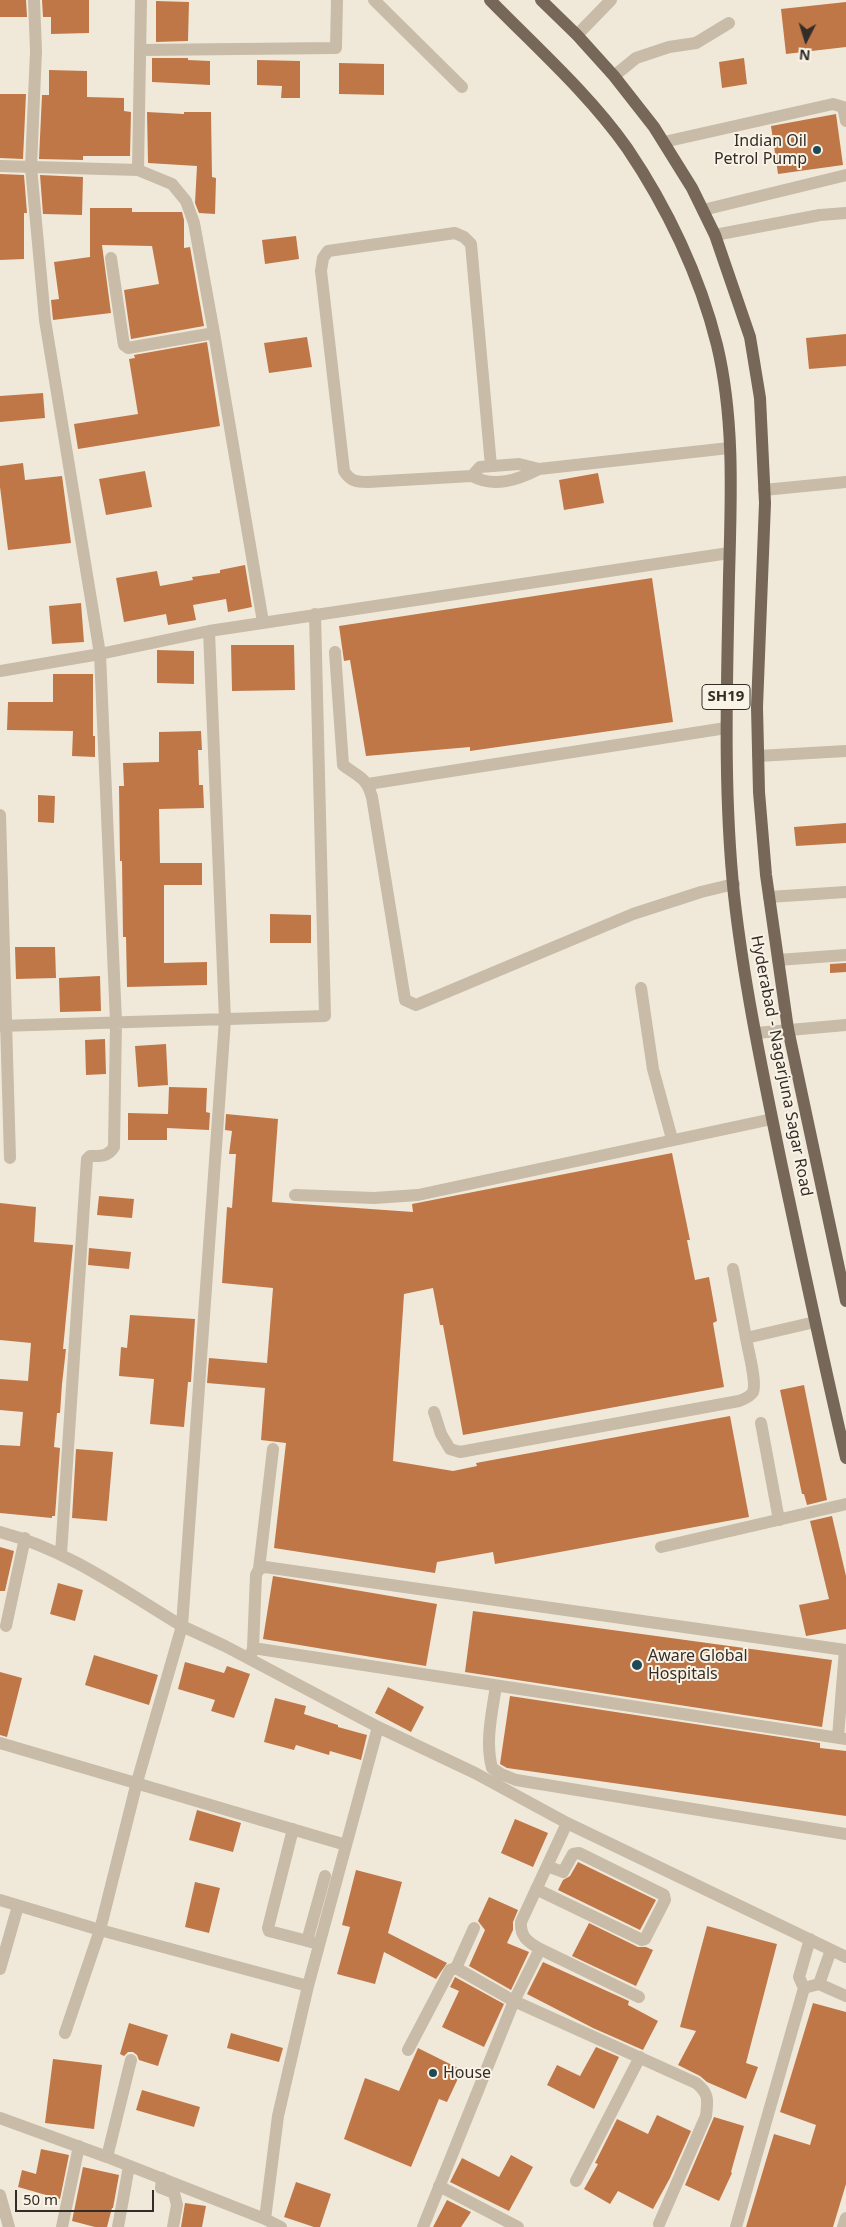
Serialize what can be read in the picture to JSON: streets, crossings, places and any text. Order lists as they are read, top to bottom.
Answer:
{
  "streets": {
    "main road": ["SH19", "Hyderabad - Nagarjuna Sagar Road"]
  },
  "places": ["Indian Oil Petrol Pump", "Aware Global Hospitals", "House"],
  "scale_bar": "50 m",
  "north": "bottom"
}
